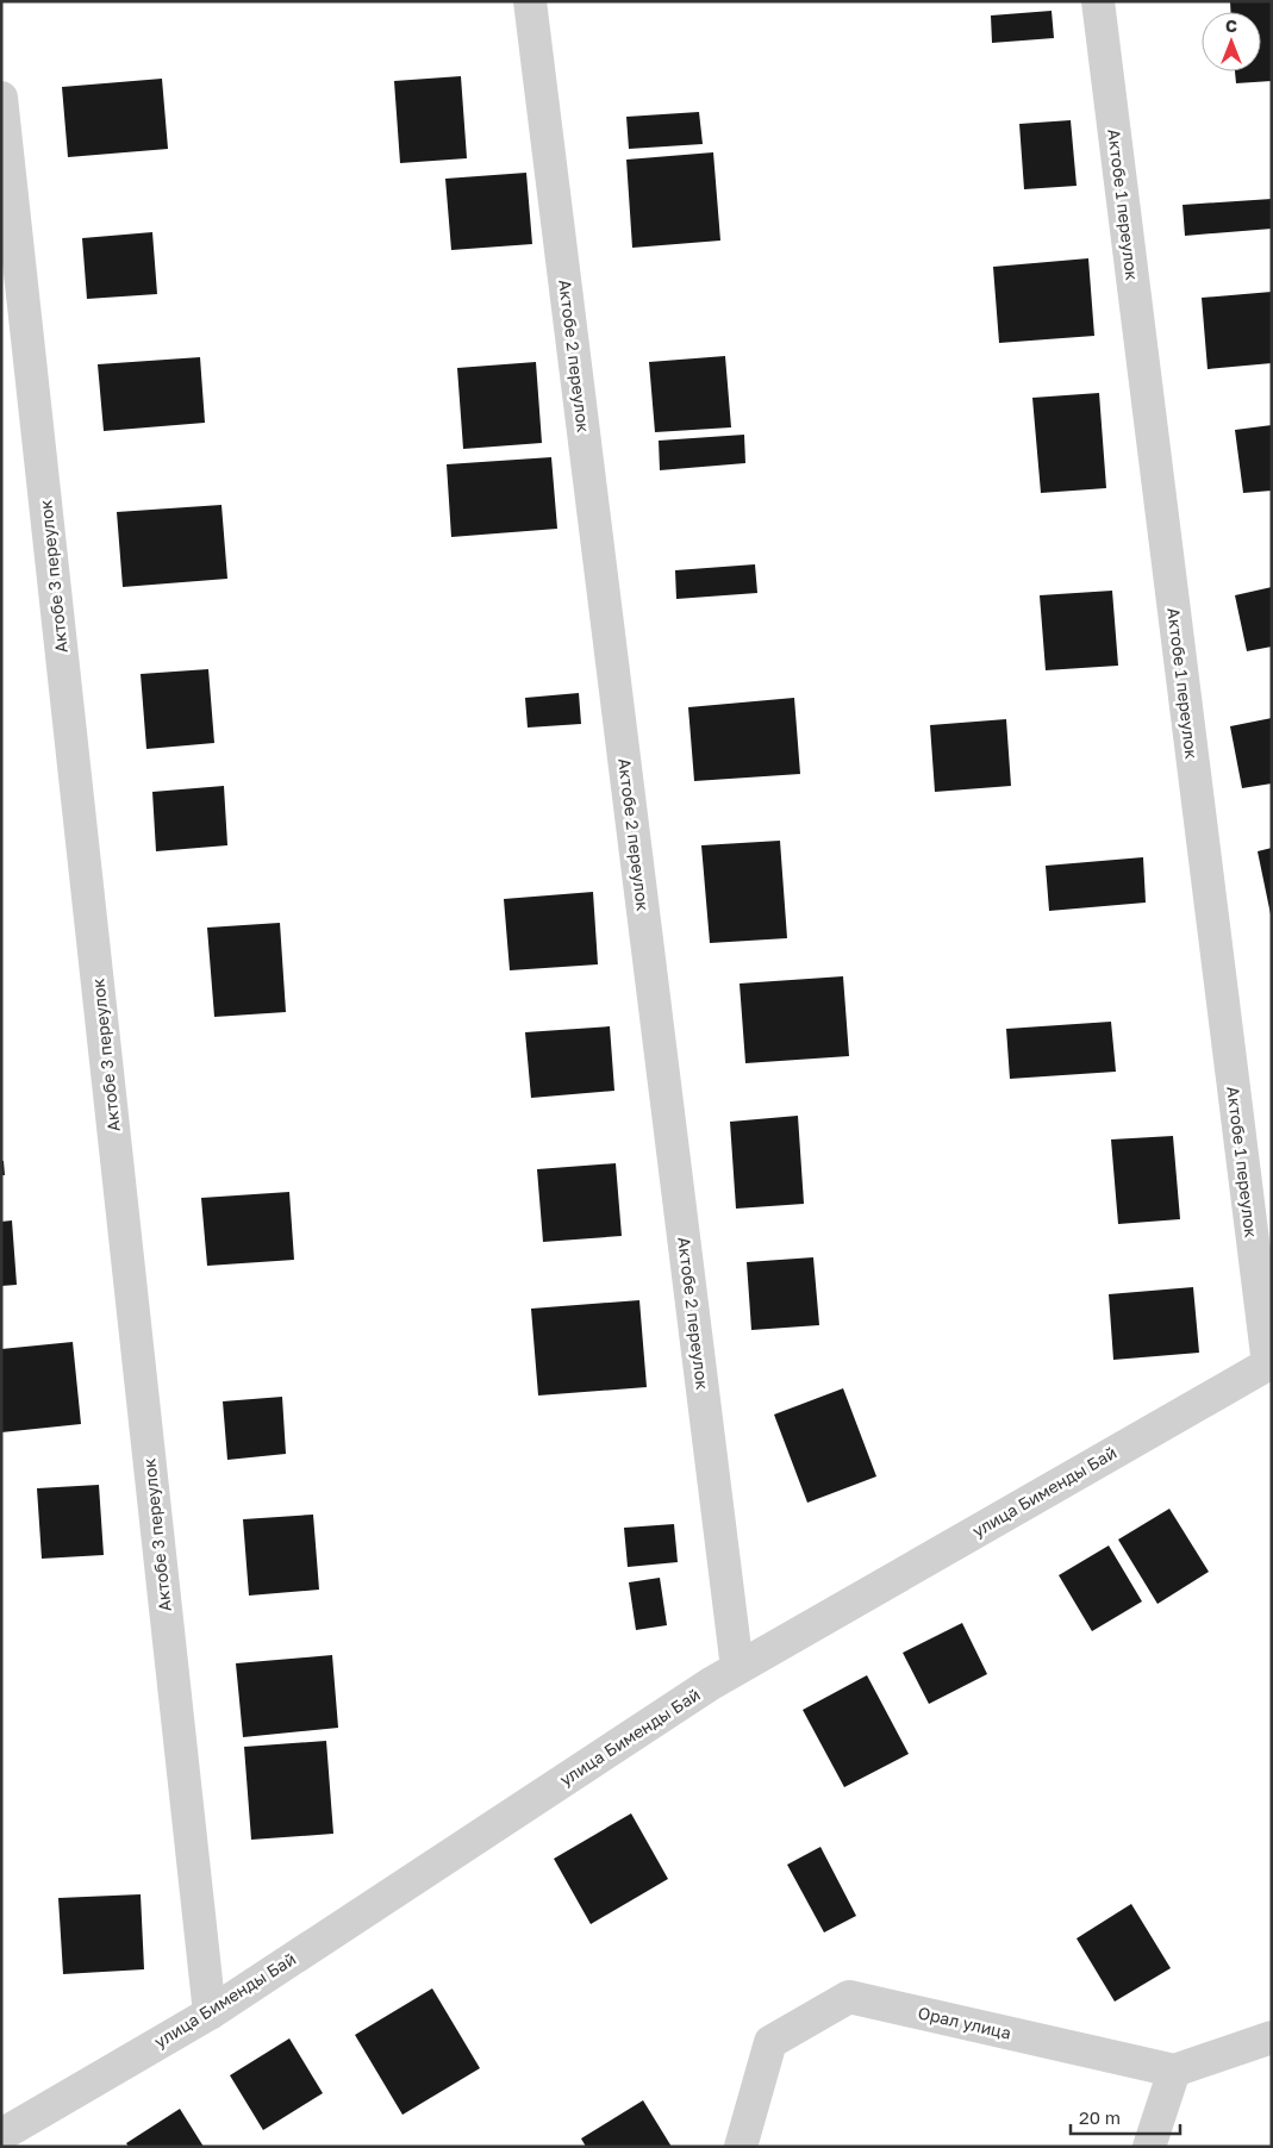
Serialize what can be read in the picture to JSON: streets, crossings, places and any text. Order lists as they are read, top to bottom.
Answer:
{
  "streets": {
    "street": [
      "Актобе 1 переулок",
      "Актобе 2 переулок",
      "Актобе 3 переулок",
      "улица Бименды Бай",
      "Орал улица"
    ]
  },
  "crossings": [
    ["Актобе 1 переулок", "улица Бименды Бай"],
    ["Актобе 2 переулок", "улица Бименды Бай"],
    ["Актобе 3 переулок", "улица Бименды Бай"]
  ],
  "scale_bar": "20 m",
  "north": "top"
}
